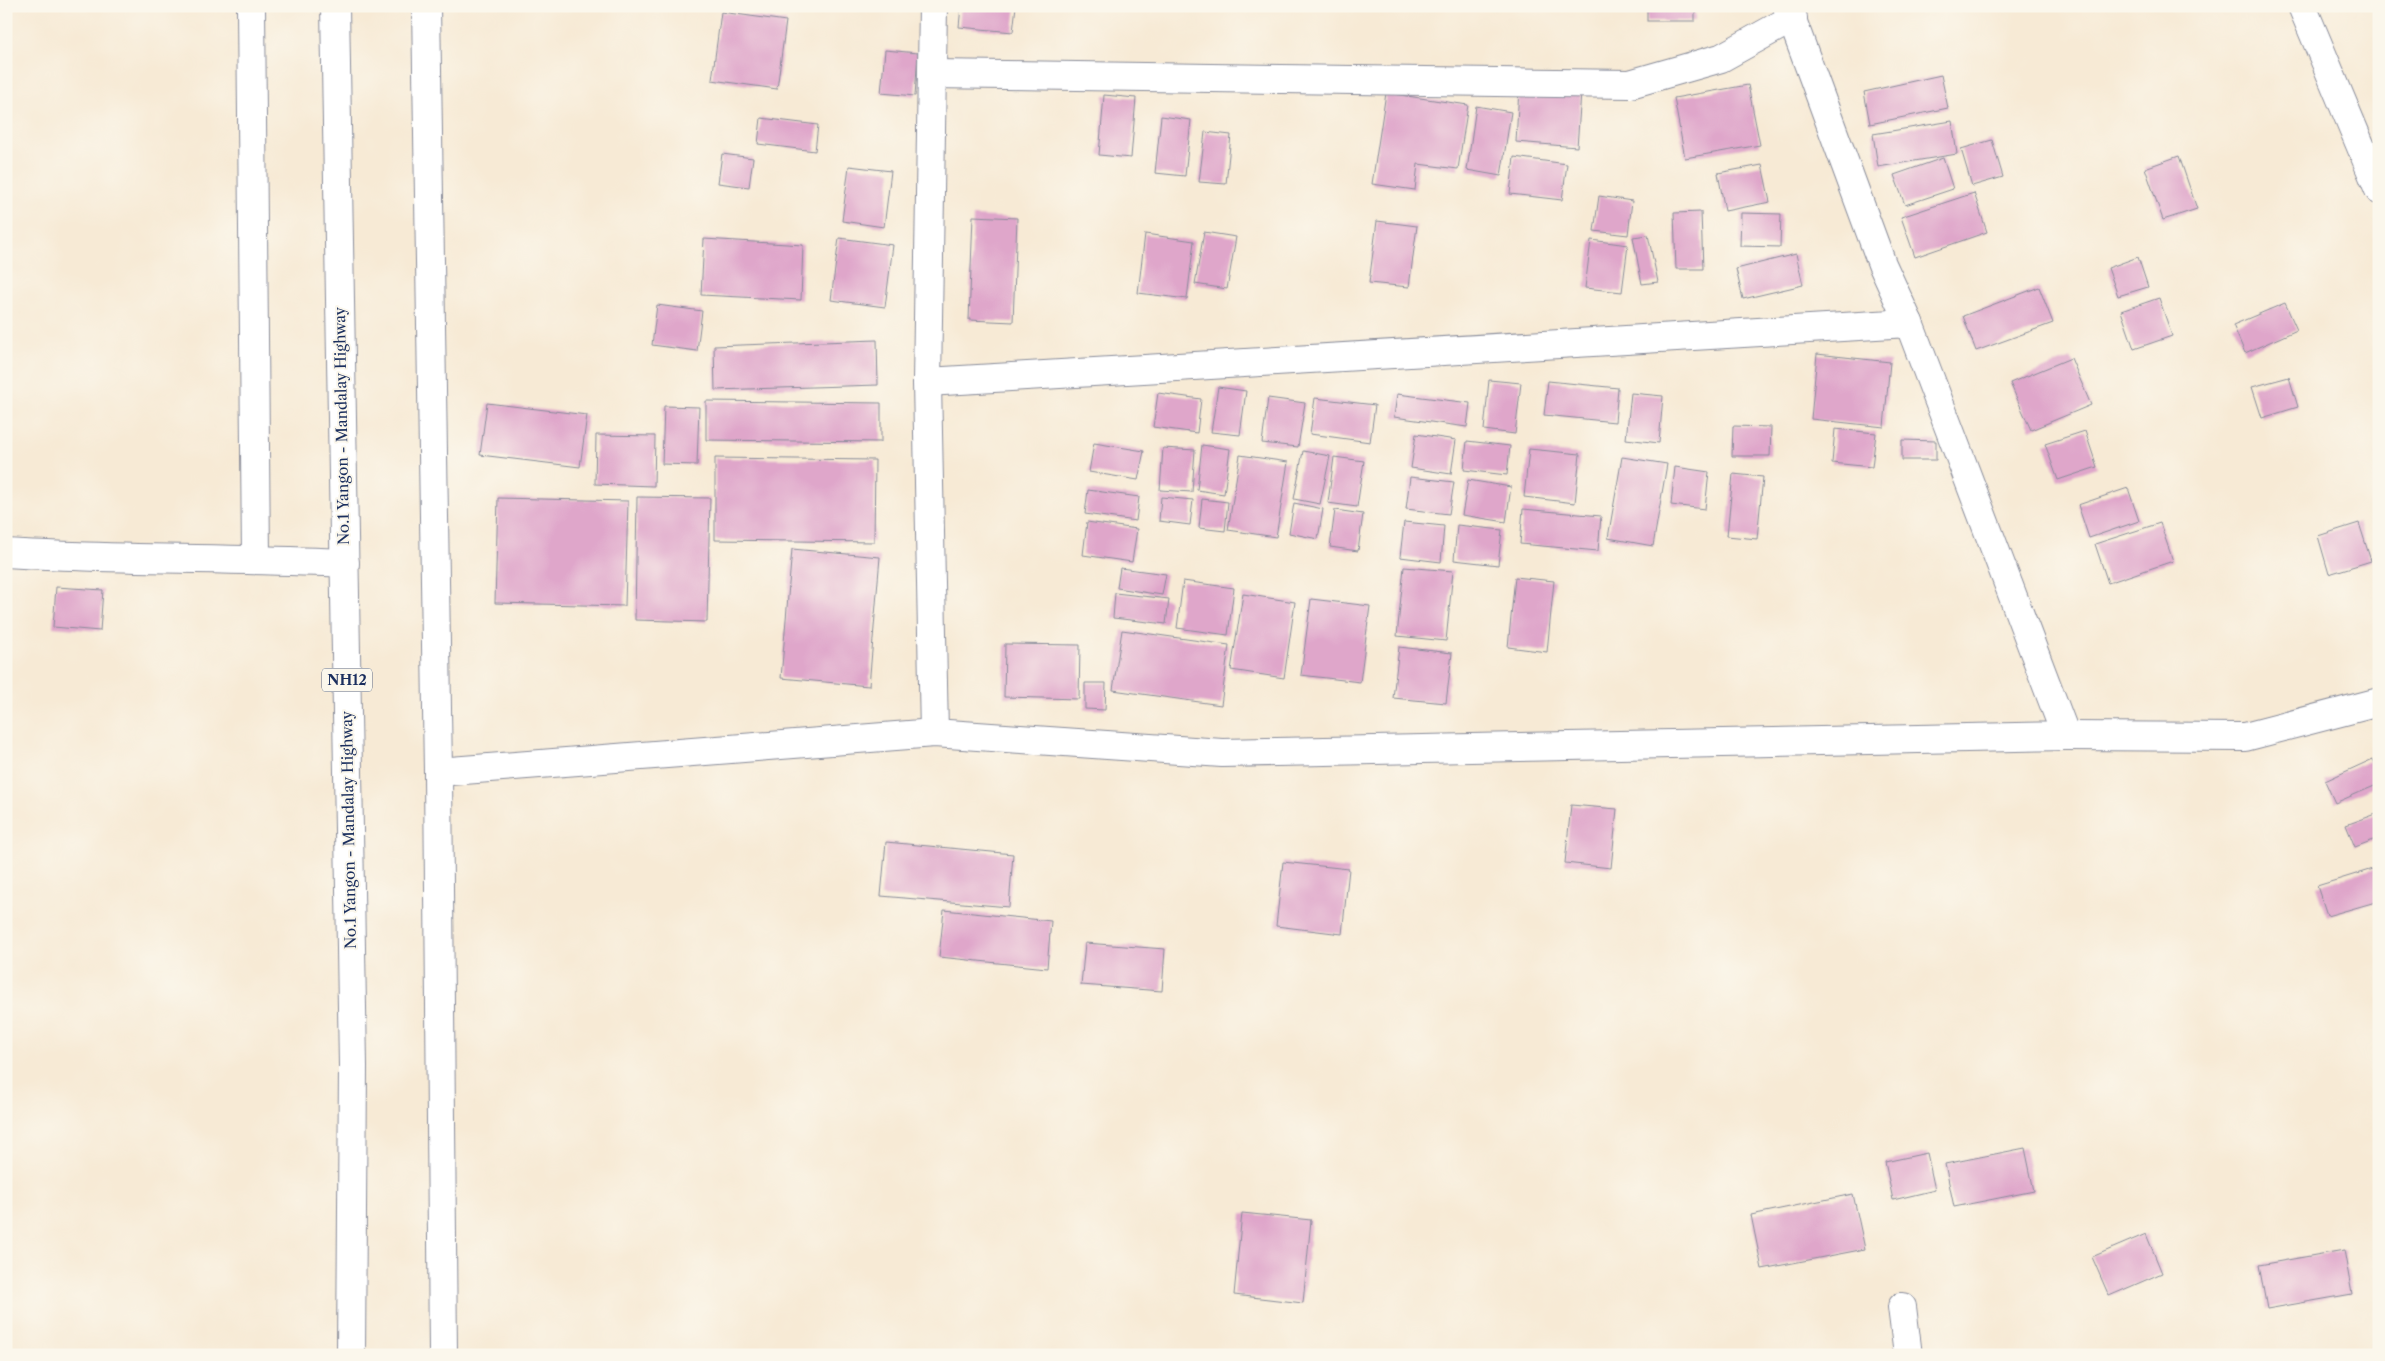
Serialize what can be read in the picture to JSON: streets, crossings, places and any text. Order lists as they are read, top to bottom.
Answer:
{
  "streets": {
    "main road": ["No.1 Yangon - Mandalay Highway", "NH12"]
  }
}
